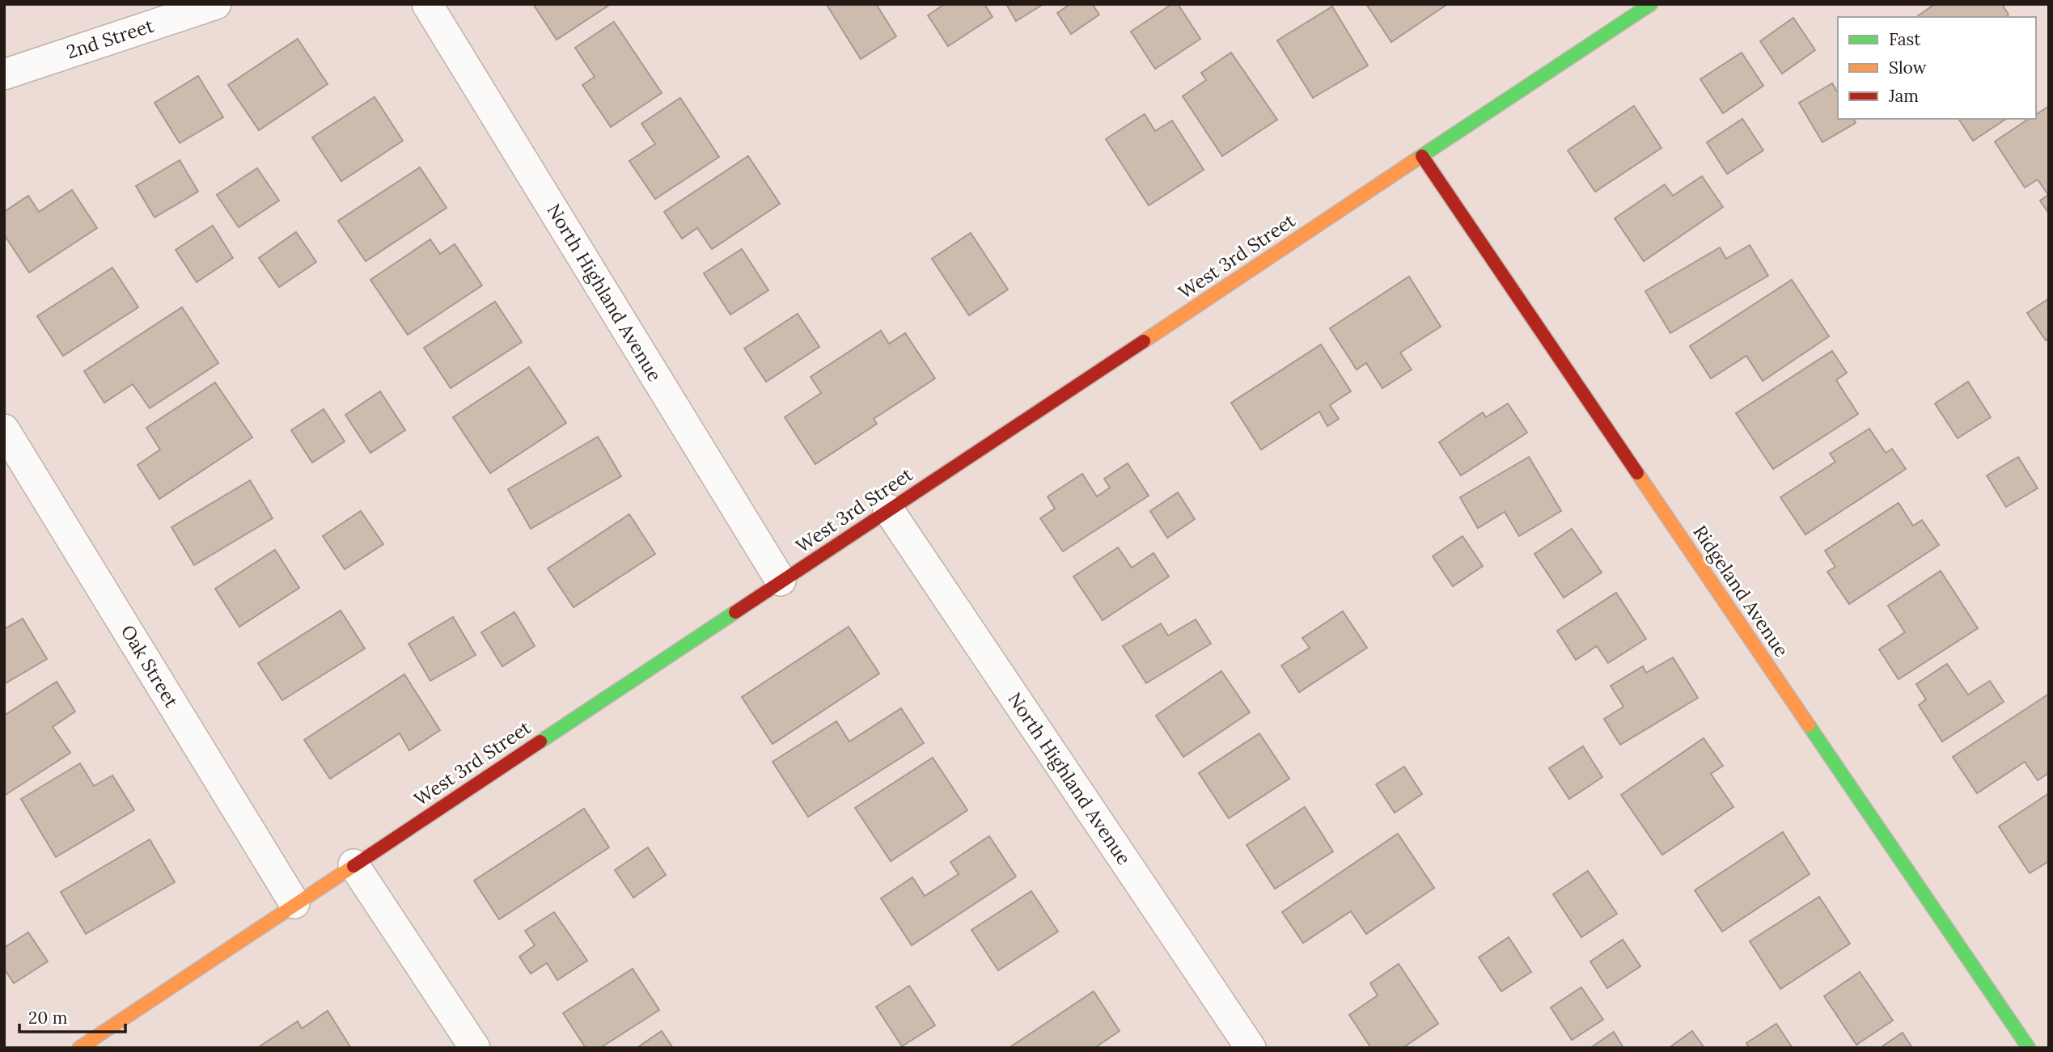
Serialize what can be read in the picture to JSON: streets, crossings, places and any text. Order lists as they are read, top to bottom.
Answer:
{
  "streets": {
    "street": [
      "2nd Street",
      "West 3rd Street",
      "North Highland Avenue",
      "Ridgeland Avenue",
      "Oak Street"
    ]
  },
  "crossings": [
    ["West 3rd Street", "North Highland Avenue"],
    ["West 3rd Street", "Ridgeland Avenue"],
    ["West 3rd Street", "Oak Street"]
  ],
  "legend": ["Fast", "Slow", "Jam"],
  "scale_bar": "20 m"
}
